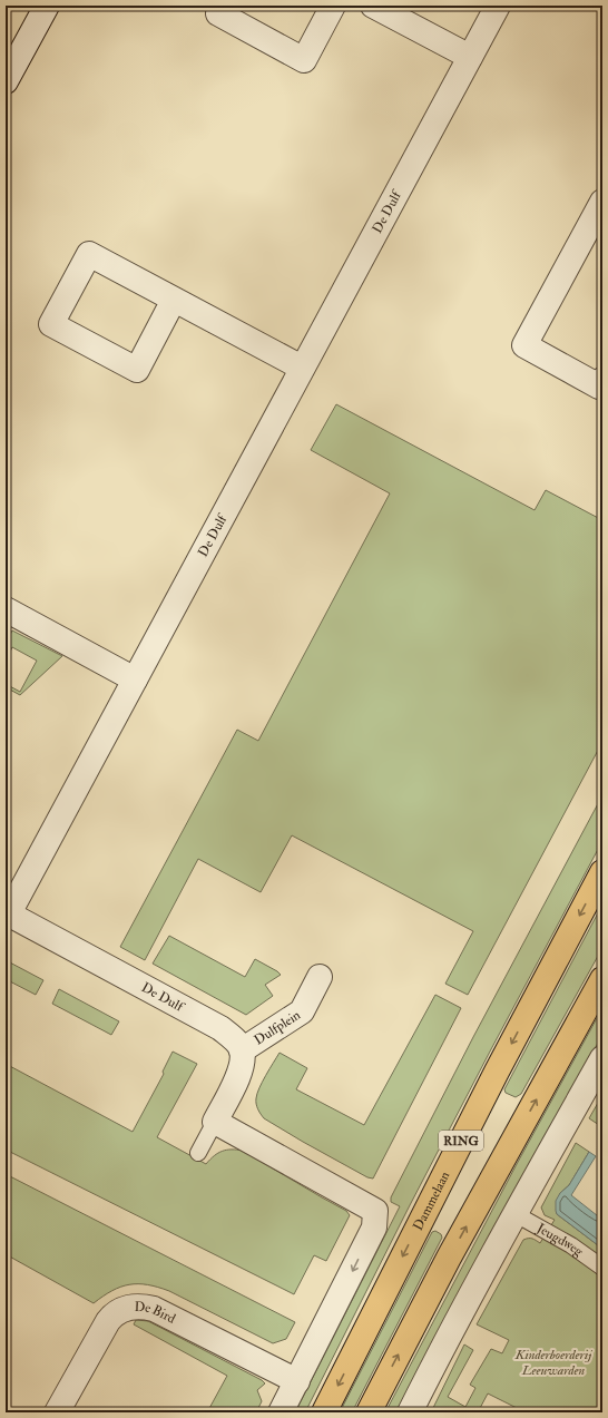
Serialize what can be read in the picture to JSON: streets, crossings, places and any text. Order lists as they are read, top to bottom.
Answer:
{
  "streets": {
    "main road": ["RING", "Dammelaan"],
    "street": ["De Dulf", "Dulfplein", "De Bird"],
    "lane": ["Jeugdweg"]
  },
  "crossings": [
    ["De Dulf", "Dulfplein"]
  ],
  "parks": ["Kinderboerderij Leeuwarden"]
}
